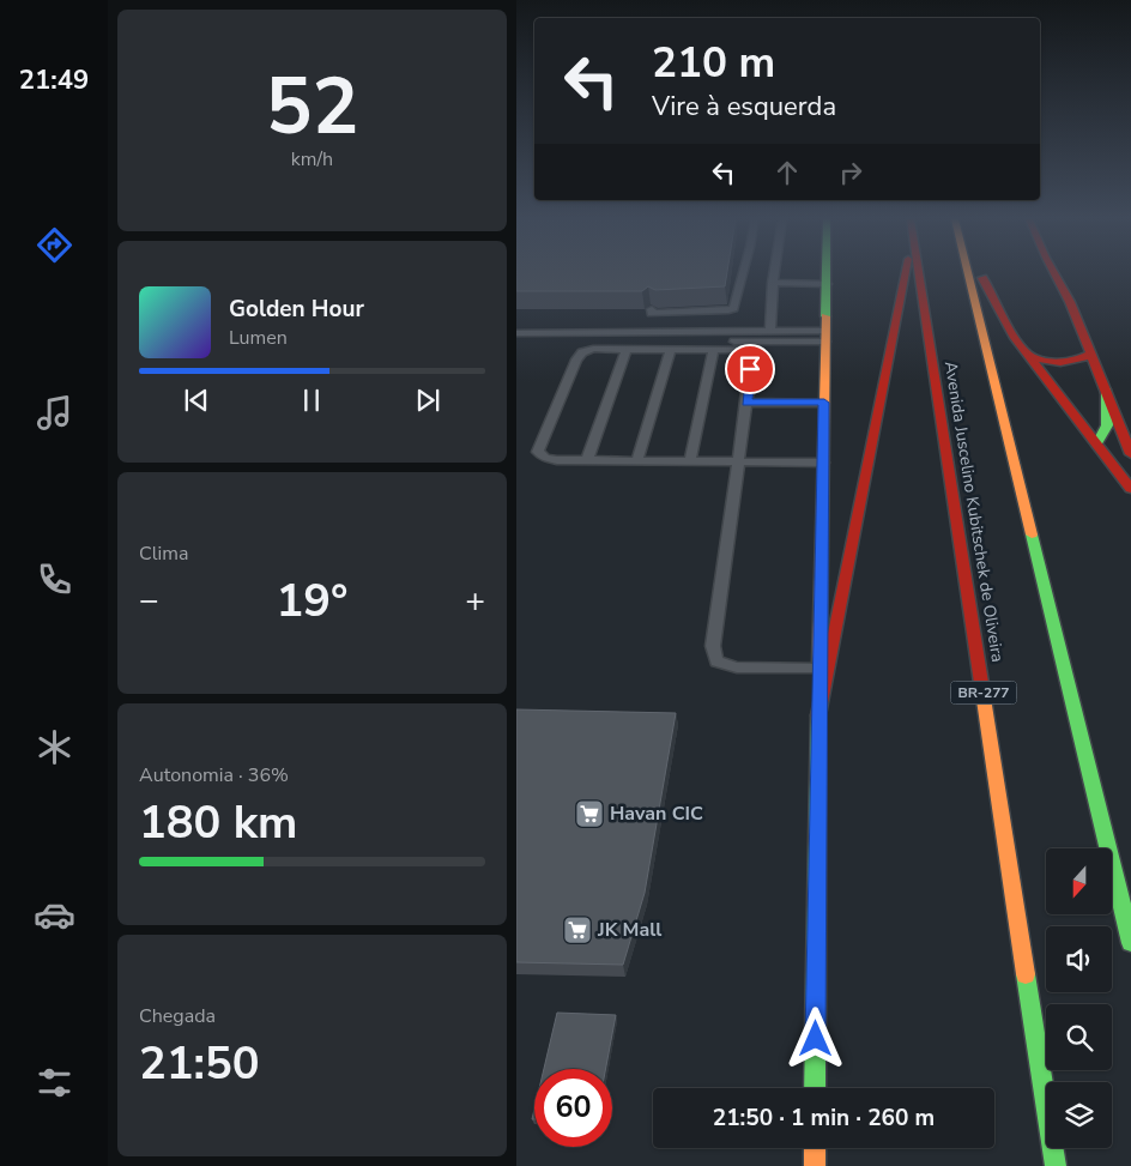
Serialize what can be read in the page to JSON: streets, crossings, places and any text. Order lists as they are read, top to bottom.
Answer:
{
  "streets": {
    "main road": ["Avenida Juscelino Kubitschek de Oliveira", "BR-277"]
  },
  "places": {
    "supermarket": ["Havan CIC", "JK Mall"]
  },
  "north": "bottom",
  "page": {
    "tabs": "21:49",
    "tile": [
      ["52", "km/h"],
      "Clima",
      ["Autonomia · 36%", "180 km"],
      ["Chegada", "21:50"]
    ],
    "turn": ["210 m", "Vire à esquerda"],
    "song": ["Golden Hour", "Lumen"],
    "heat": ["−", "19°", "+"],
    "limit": "60",
    "trip": "21:50 · 1 min · 260 m"
  }
}
